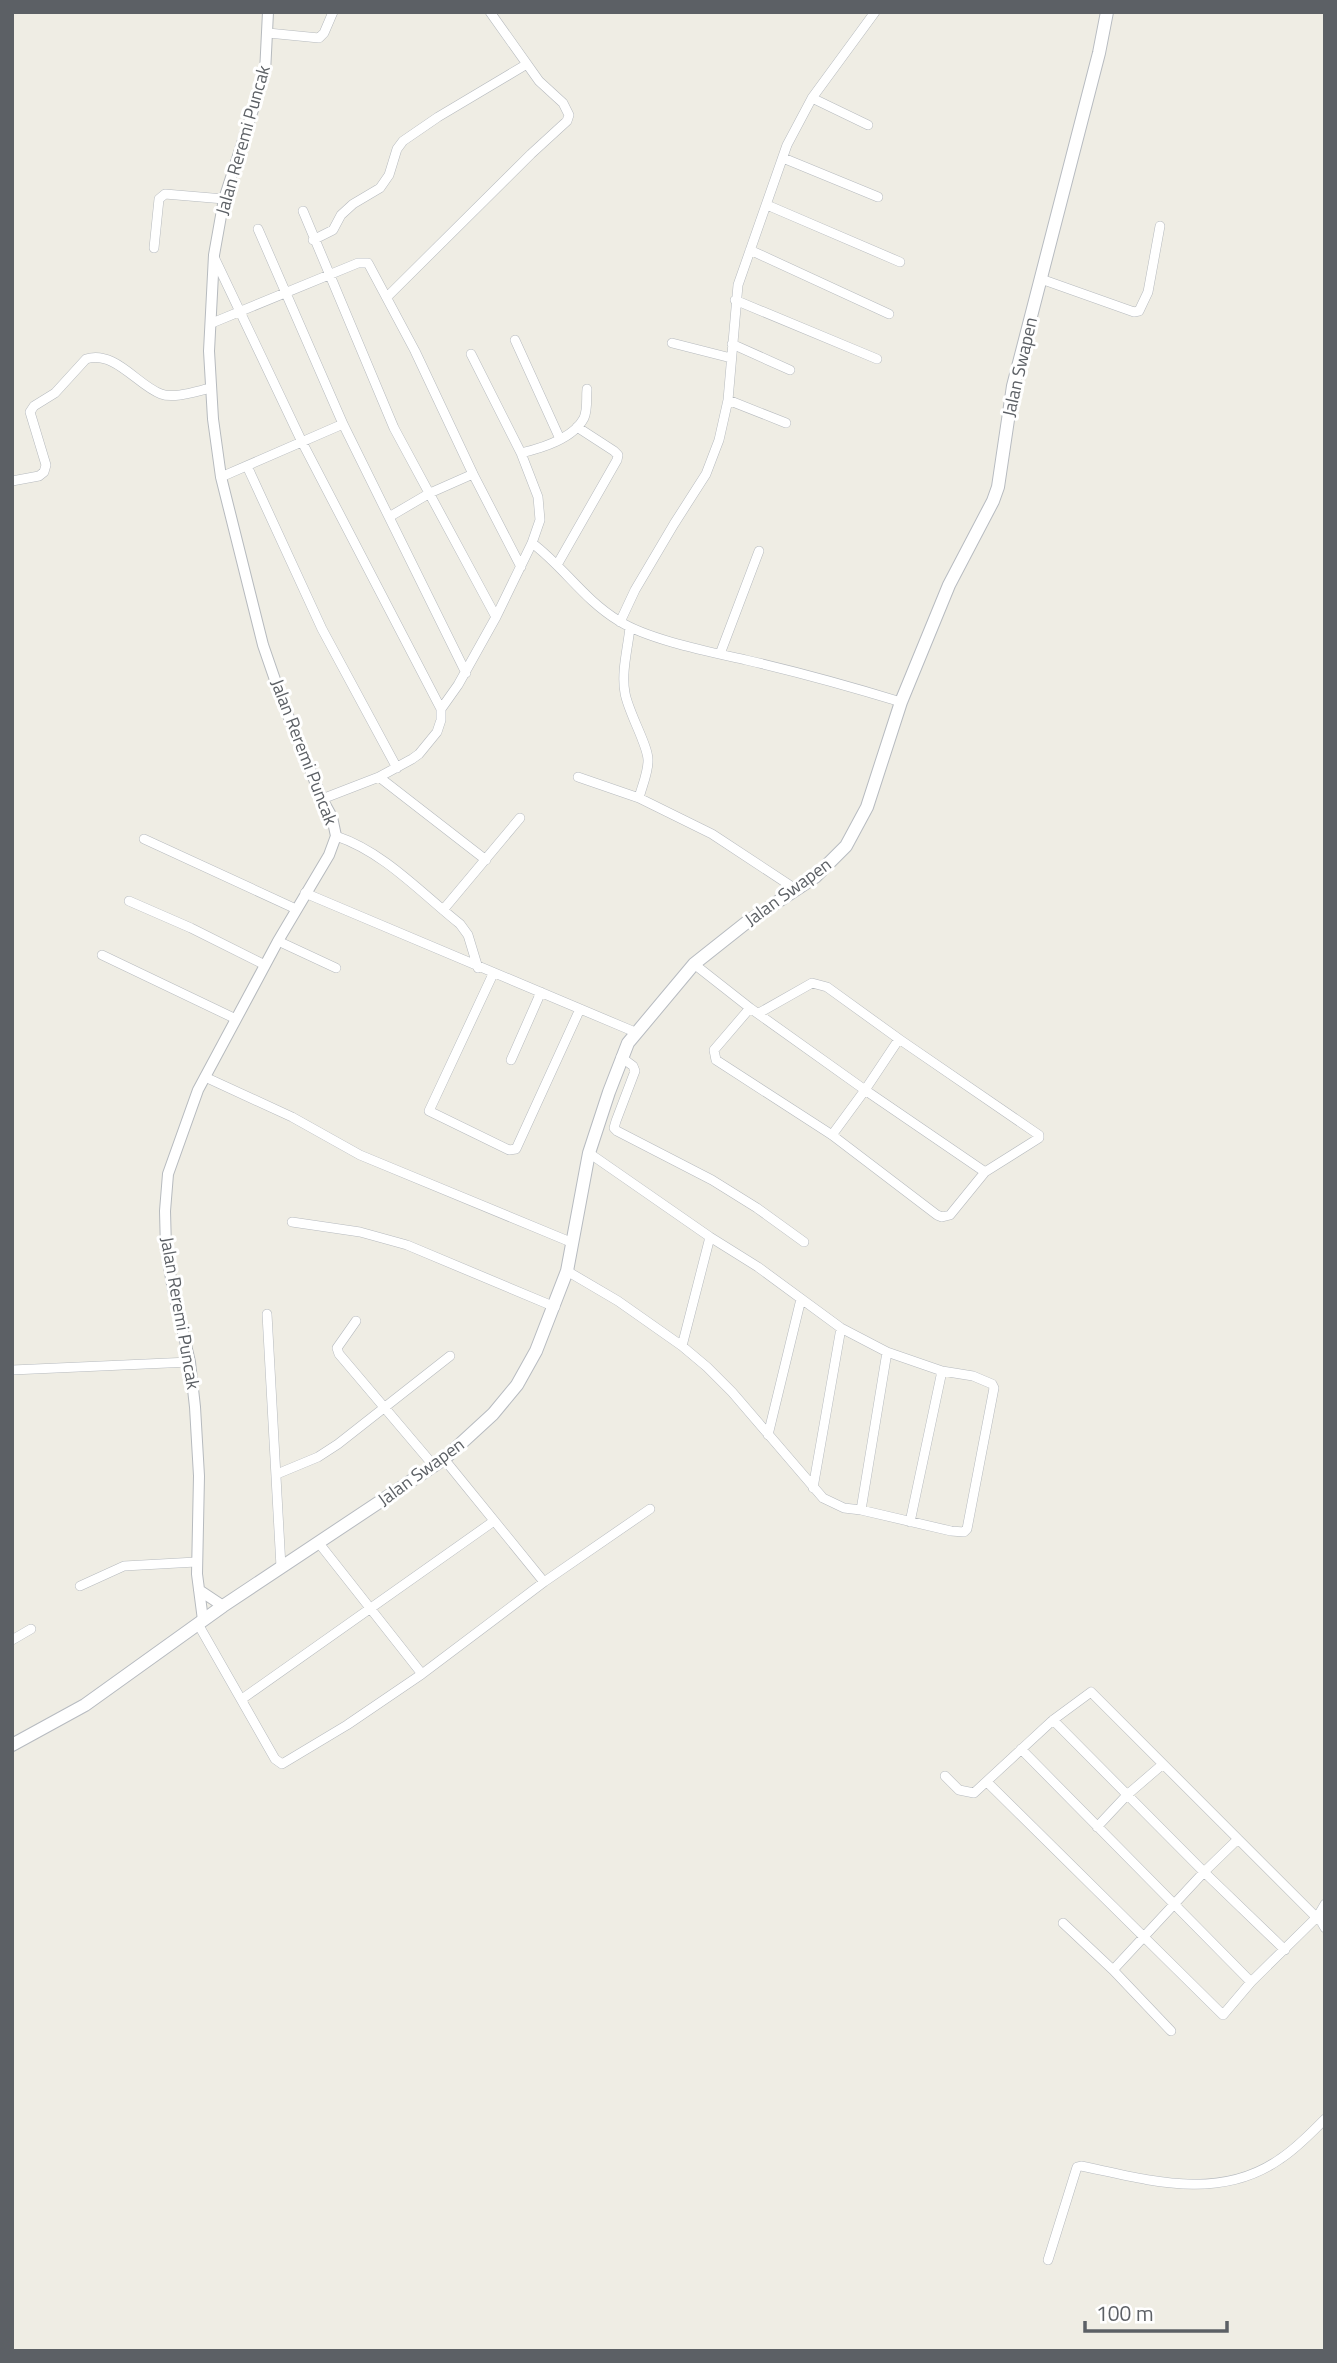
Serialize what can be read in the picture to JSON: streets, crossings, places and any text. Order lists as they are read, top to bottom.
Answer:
{
  "streets": {
    "main road": ["Jalan Swapen"],
    "street": ["Jalan Reremi Puncak"]
  },
  "scale_bar": "100 m"
}
